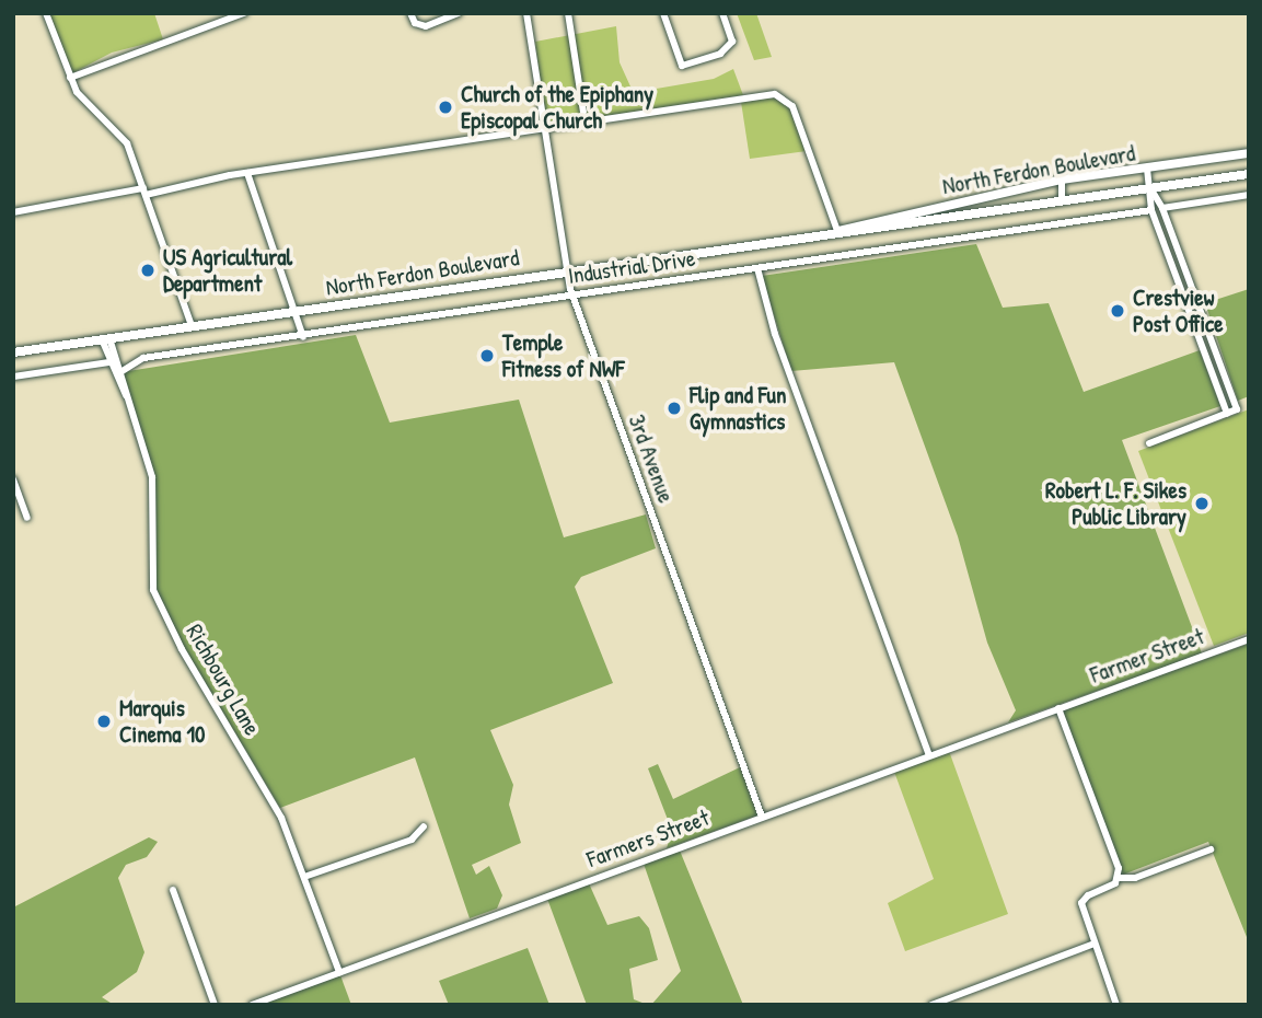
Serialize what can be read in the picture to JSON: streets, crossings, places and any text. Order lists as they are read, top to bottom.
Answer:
{
  "streets": {
    "main road": ["North Ferdon Boulevard"],
    "street": [
      "Industrial Drive",
      "3rd Avenue",
      "Farmer Street",
      "Richbourg Lane",
      "Farmers Street"
    ]
  },
  "crossings": [
    ["North Ferdon Boulevard", "3rd Avenue"],
    ["North Ferdon Boulevard", "Richbourg Lane"],
    ["Industrial Drive", "3rd Avenue"],
    ["Industrial Drive", "Richbourg Lane"],
    ["3rd Avenue", "Farmers Street"],
    ["Farmer Street", "Farmers Street"],
    ["Richbourg Lane", "Farmers Street"]
  ],
  "places": [
    "Church of the Epiphany Episcopal Church",
    "US Agricultural Department",
    "Crestview Post Office",
    "Temple Fitness of NWF",
    "Flip and Fun Gymnastics",
    "Robert L. F. Sikes Public Library",
    "Marquis Cinema 10"
  ]
}
